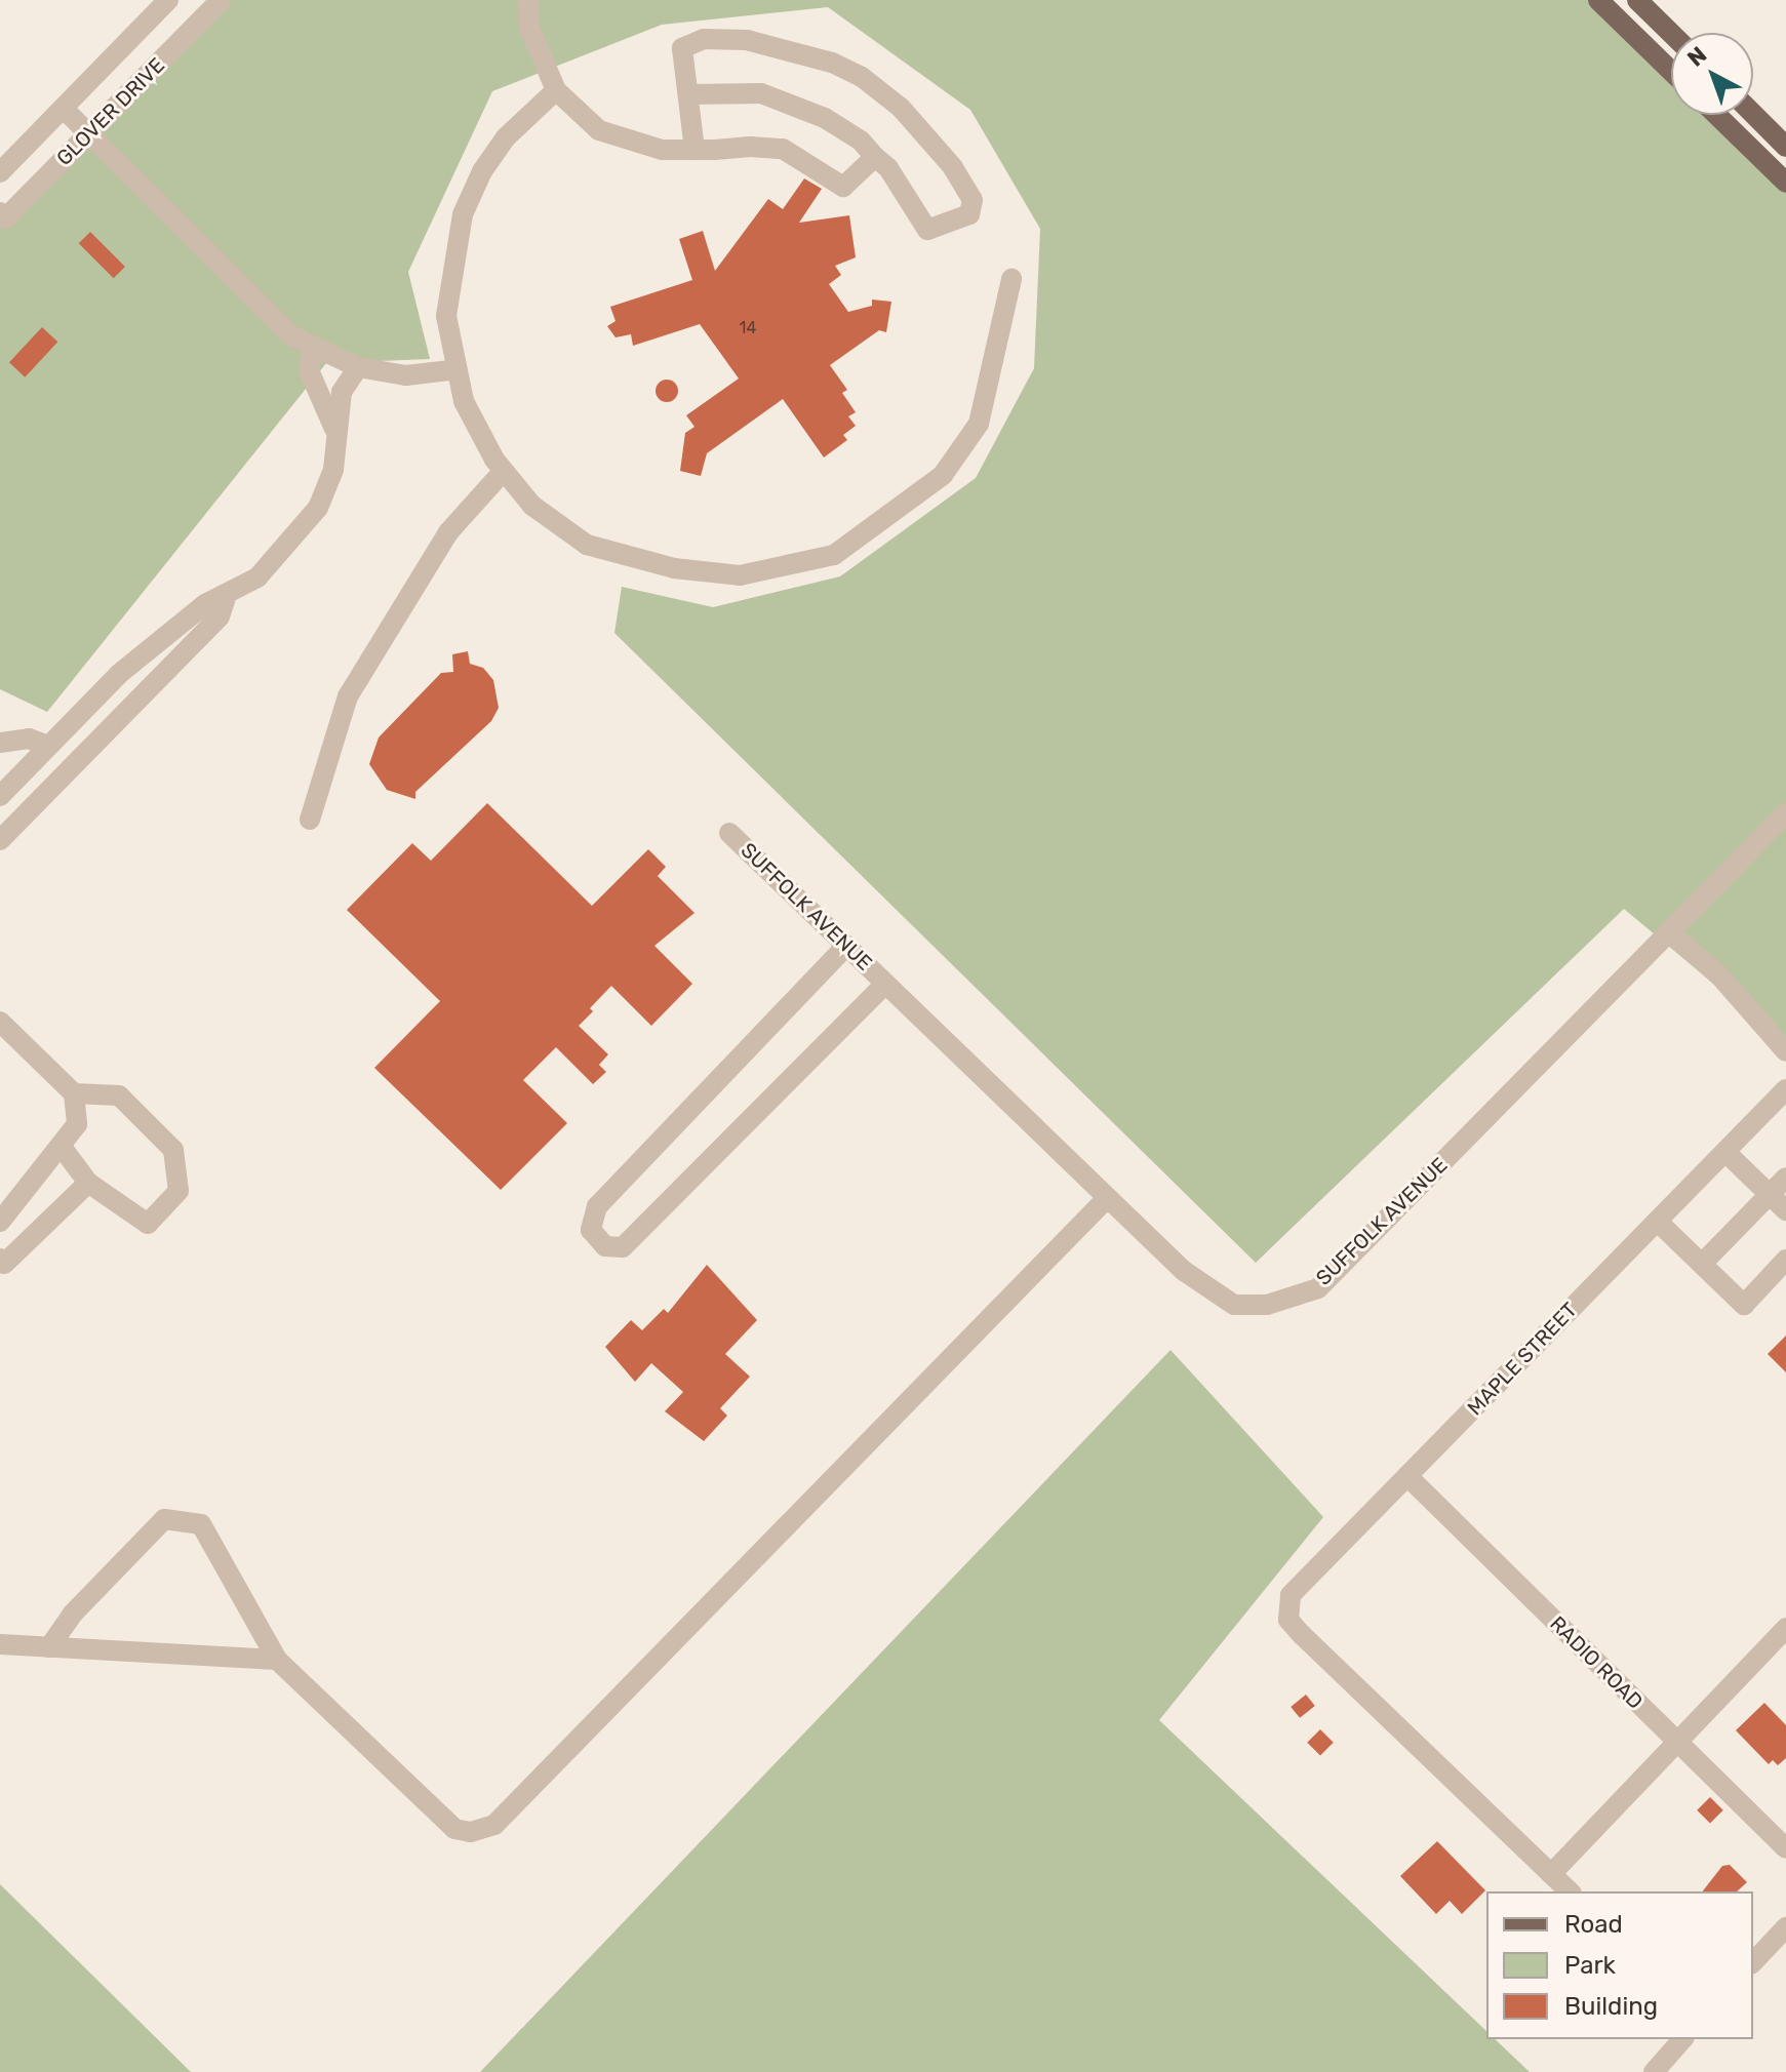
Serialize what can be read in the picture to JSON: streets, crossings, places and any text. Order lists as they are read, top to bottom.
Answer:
{
  "streets": {
    "street": [
      "GLOVER DRIVE",
      "SUFFOLK AVENUE",
      "MAPLE STREET",
      "RADIO ROAD"
    ]
  },
  "crossings": [
    ["MAPLE STREET", "RADIO ROAD"]
  ],
  "house_numbers": ["14"],
  "legend": ["Road", "Park", "Building"],
  "north": "top left"
}
